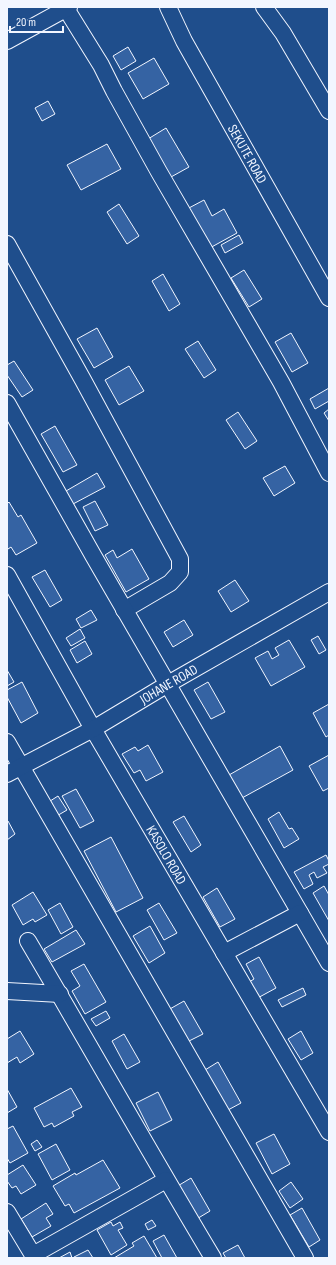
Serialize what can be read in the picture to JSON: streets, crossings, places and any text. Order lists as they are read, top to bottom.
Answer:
{
  "streets": {
    "street": ["SEKUTE ROAD", "JOHANE ROAD", "KASOLO ROAD"]
  },
  "crossings": [
    ["JOHANE ROAD", "KASOLO ROAD"]
  ],
  "scale_bar": "20 m"
}
